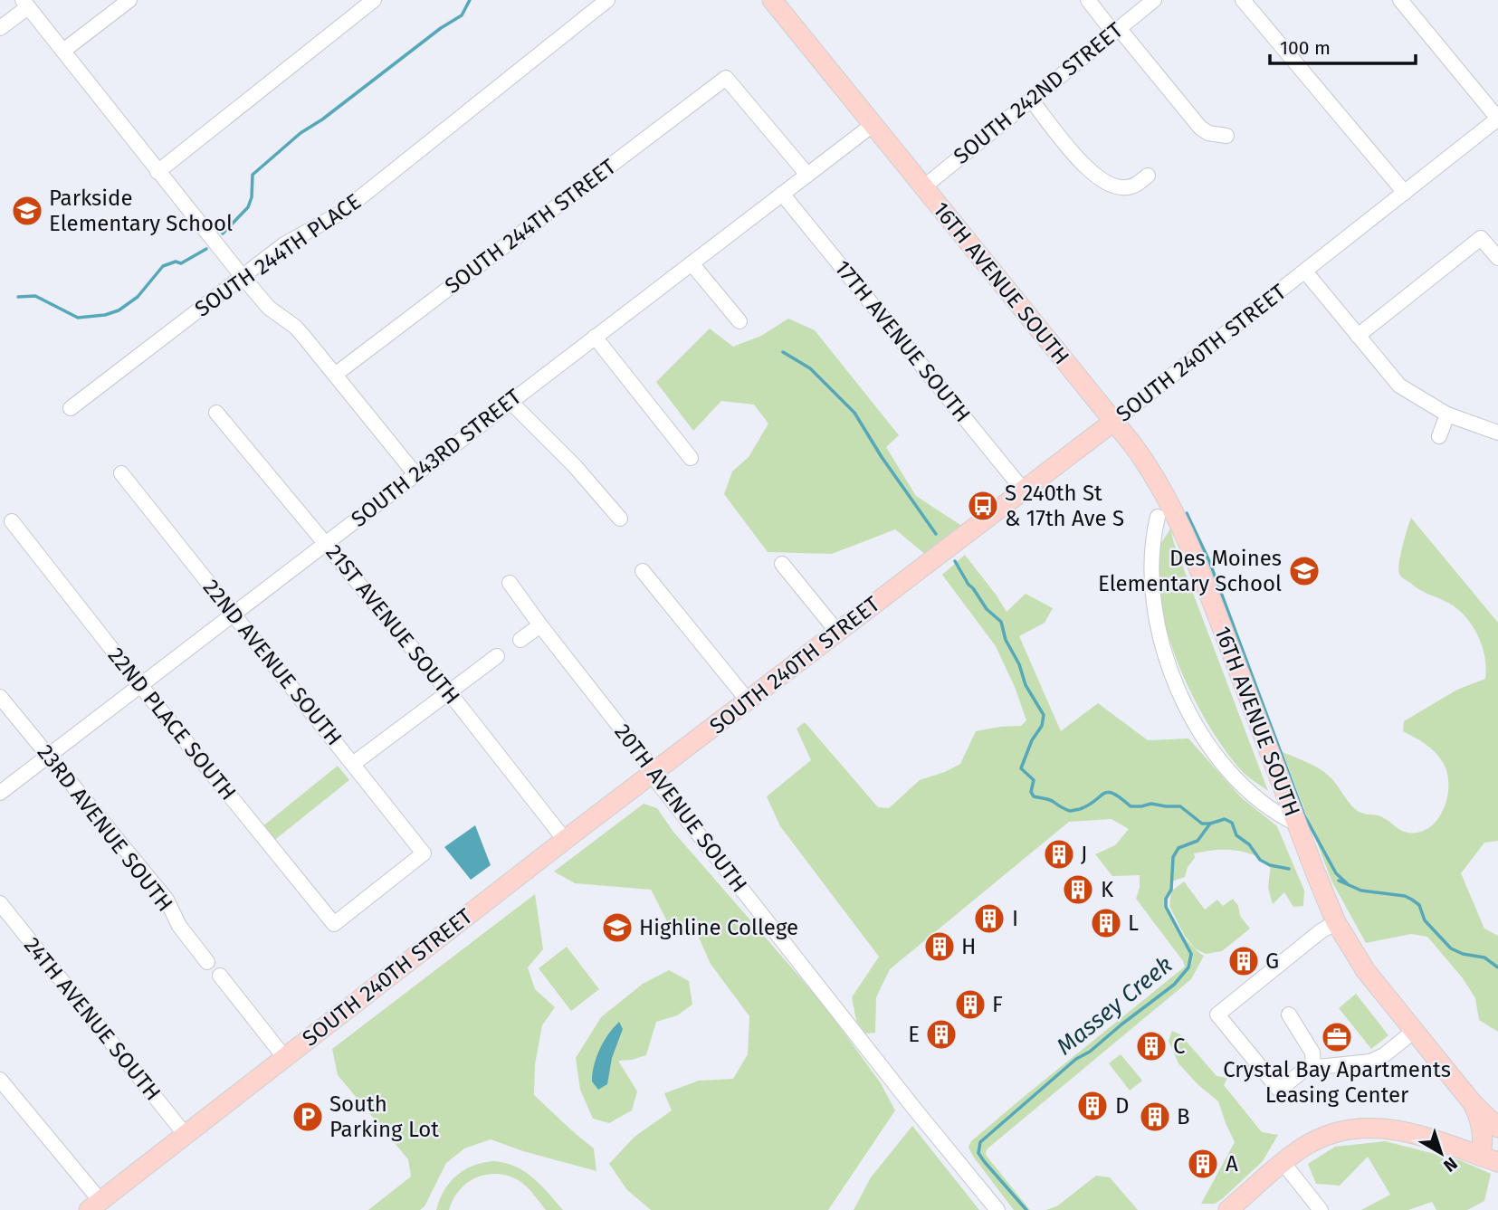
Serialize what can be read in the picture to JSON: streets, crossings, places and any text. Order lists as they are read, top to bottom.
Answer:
{
  "streets": {
    "main road": ["16TH AVENUE SOUTH", "SOUTH 240TH STREET"],
    "street": [
      "SOUTH 242ND STREET",
      "SOUTH 244TH STREET",
      "SOUTH 244TH PLACE",
      "17TH AVENUE SOUTH",
      "SOUTH 243RD STREET",
      "21ST AVENUE SOUTH",
      "22ND AVENUE SOUTH",
      "22ND PLACE SOUTH",
      "20TH AVENUE SOUTH",
      "23RD AVENUE SOUTH",
      "24TH AVENUE SOUTH"
    ]
  },
  "crossings": [
    ["SOUTH 242ND STREET", "16TH AVENUE SOUTH"],
    ["SOUTH 244TH STREET", "SOUTH 243RD STREET"],
    ["16TH AVENUE SOUTH", "SOUTH 240TH STREET"],
    ["16TH AVENUE SOUTH", "SOUTH 243RD STREET"],
    ["17TH AVENUE SOUTH", "SOUTH 240TH STREET"],
    ["17TH AVENUE SOUTH", "SOUTH 243RD STREET"],
    ["SOUTH 240TH STREET", "21ST AVENUE SOUTH"],
    ["SOUTH 240TH STREET", "20TH AVENUE SOUTH"],
    ["SOUTH 240TH STREET", "24TH AVENUE SOUTH"],
    ["SOUTH 243RD STREET", "21ST AVENUE SOUTH"],
    ["SOUTH 243RD STREET", "22ND AVENUE SOUTH"],
    ["SOUTH 243RD STREET", "22ND PLACE SOUTH"],
    ["SOUTH 243RD STREET", "23RD AVENUE SOUTH"],
    ["22ND AVENUE SOUTH", "22ND PLACE SOUTH"]
  ],
  "water": ["Massey Creek"],
  "places": {
    "school or university": ["Parkside Elementary School", "Des Moines Elementary School", "Highline College"],
    "bus stop": ["S 240th St & 17th Ave S"],
    "building": [
      "J",
      "K",
      "I",
      "L",
      "H",
      "G",
      "F",
      "E",
      "C",
      "D",
      "B",
      "A"
    ],
    "office": ["Crystal Bay Apartments Leasing Center"],
    "parking": ["South Parking Lot"]
  },
  "scale_bar": "100 m",
  "north": "bottom right"
}
